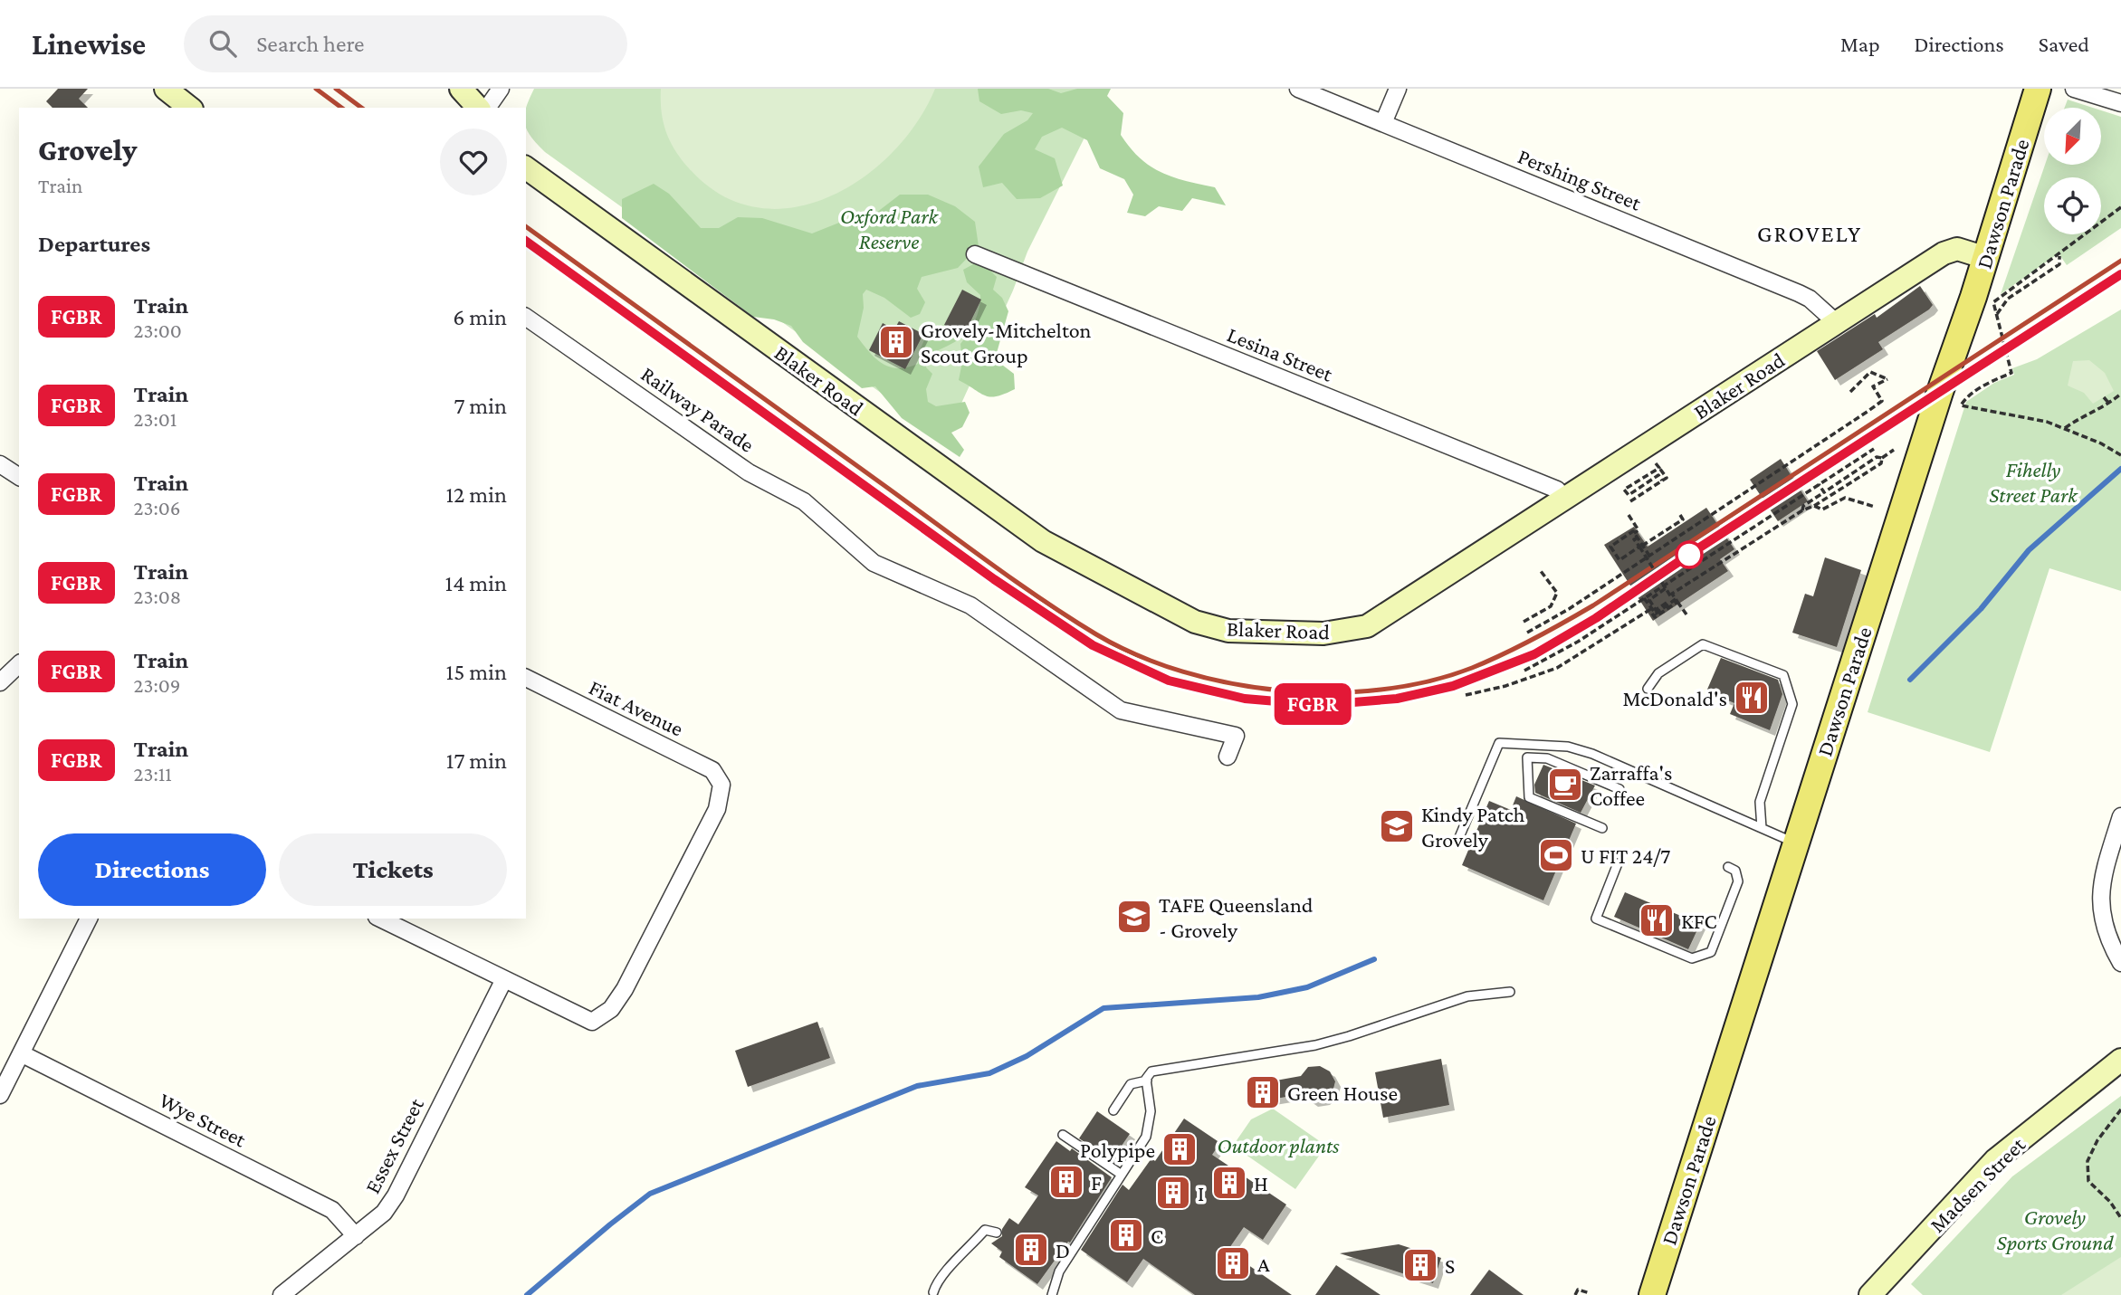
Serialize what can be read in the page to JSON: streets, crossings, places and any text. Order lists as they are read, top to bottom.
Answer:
{
  "streets": {
    "main road": ["Dawson Parade"],
    "street": [
      "Pershing Street",
      "Lesina Street",
      "Blaker Road",
      "Railway Parade",
      "Fiat Avenue",
      "Wye Street",
      "Essex Street",
      "Madsen Street"
    ]
  },
  "crossings": [
    ["Pershing Street", "Blaker Road"],
    ["Dawson Parade", "Blaker Road"],
    ["Lesina Street", "Blaker Road"],
    ["Fiat Avenue", "Essex Street"],
    ["Wye Street", "Essex Street"]
  ],
  "districts": ["GROVELY"],
  "parks": [
    "Oxford Park Reserve",
    "Fihelly Street Park",
    "Outdoor plants",
    "Grovely Sports Ground"
  ],
  "places": {
    "building": [
      "Grovely-Mitchelton Scout Group",
      "Green House",
      "Polypipe",
      "F",
      "H",
      "I",
      "C",
      "D",
      "A",
      "S"
    ],
    "restaurant": ["McDonald's", "KFC"],
    "cafe": ["Zarraffa's Coffee"],
    "school or university": ["Kindy Patch Grovely", "TAFE Queensland - Grovely"],
    "sports": ["U FIT 24/7"]
  },
  "north": "bottom left",
  "page": {
    "header": "Linewise",
    "search": "Search here",
    "nav": ["Map", "Directions", "Saved"],
    "on_map": "FGBR",
    "heading": [
      ["Grovely", "Train"],
      "Departures"
    ],
    "list": [
      {
        "mark": "FGBR",
        "name": "Train",
        "note": "23:00",
        "value": "6 min"
      },
      {
        "mark": "FGBR",
        "name": "Train",
        "note": "23:01",
        "value": "7 min"
      },
      {
        "mark": "FGBR",
        "name": "Train",
        "note": "23:06",
        "value": "12 min"
      },
      {
        "mark": "FGBR",
        "name": "Train",
        "note": "23:08",
        "value": "14 min"
      },
      {
        "mark": "FGBR",
        "name": "Train",
        "note": "23:09",
        "value": "15 min"
      },
      {
        "mark": "FGBR",
        "name": "Train",
        "note": "23:11",
        "value": "17 min"
      }
    ],
    "buttons": ["Directions", "Tickets"]
  }
}
